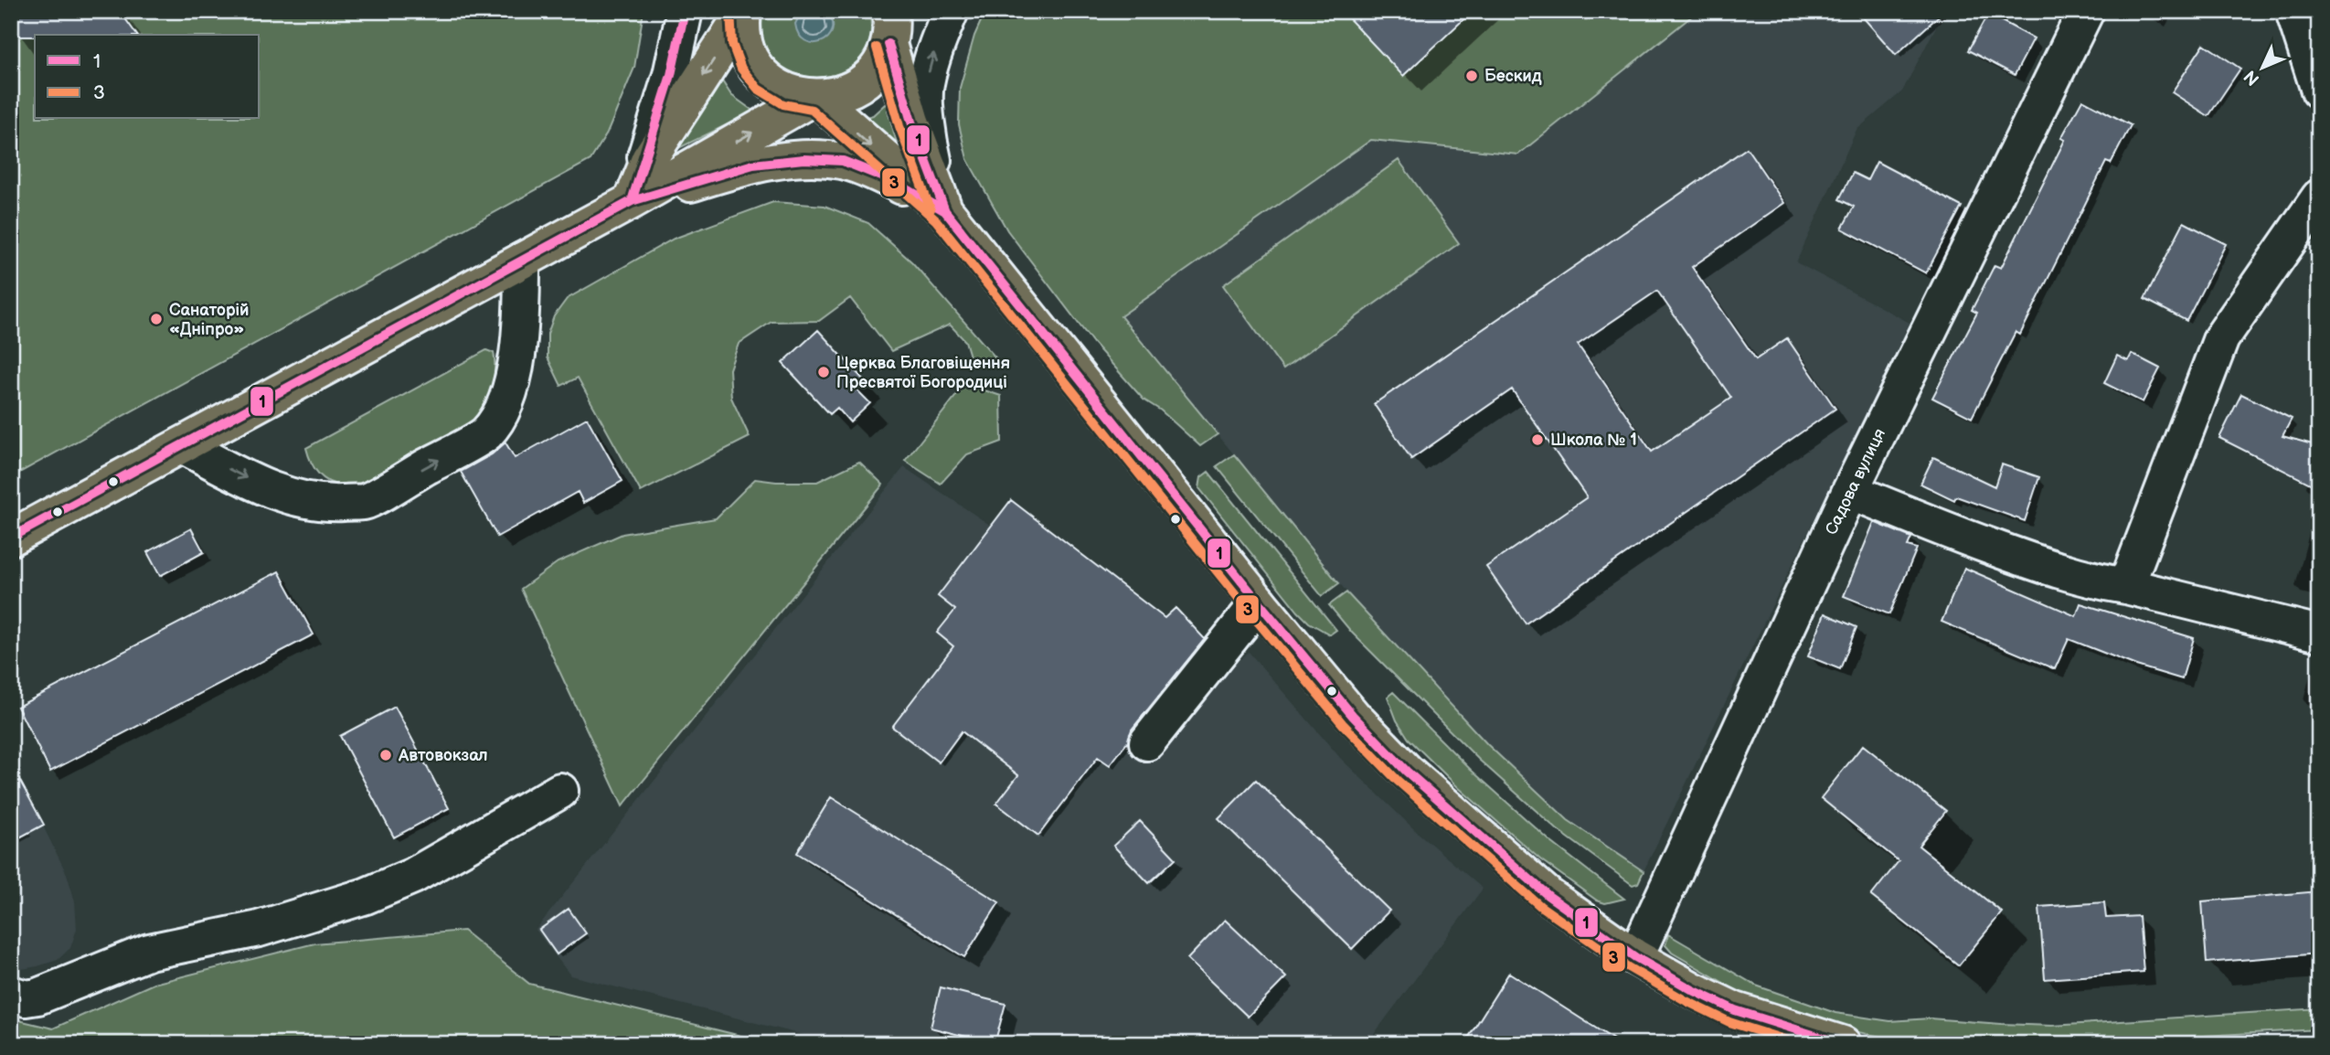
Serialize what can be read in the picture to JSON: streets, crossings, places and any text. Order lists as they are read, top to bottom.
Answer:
{
  "streets": {
    "street": ["Садова вулиця"]
  },
  "places": [
    "Бескид",
    "Санаторій «Дніпро»",
    "Церква Благовіщення Пресвятої Богородиці",
    "Школа № 1",
    "Автовокзал"
  ],
  "lines": ["transit line 1", "transit line 3"],
  "legend": ["1", "3"],
  "north": "bottom left"
}
